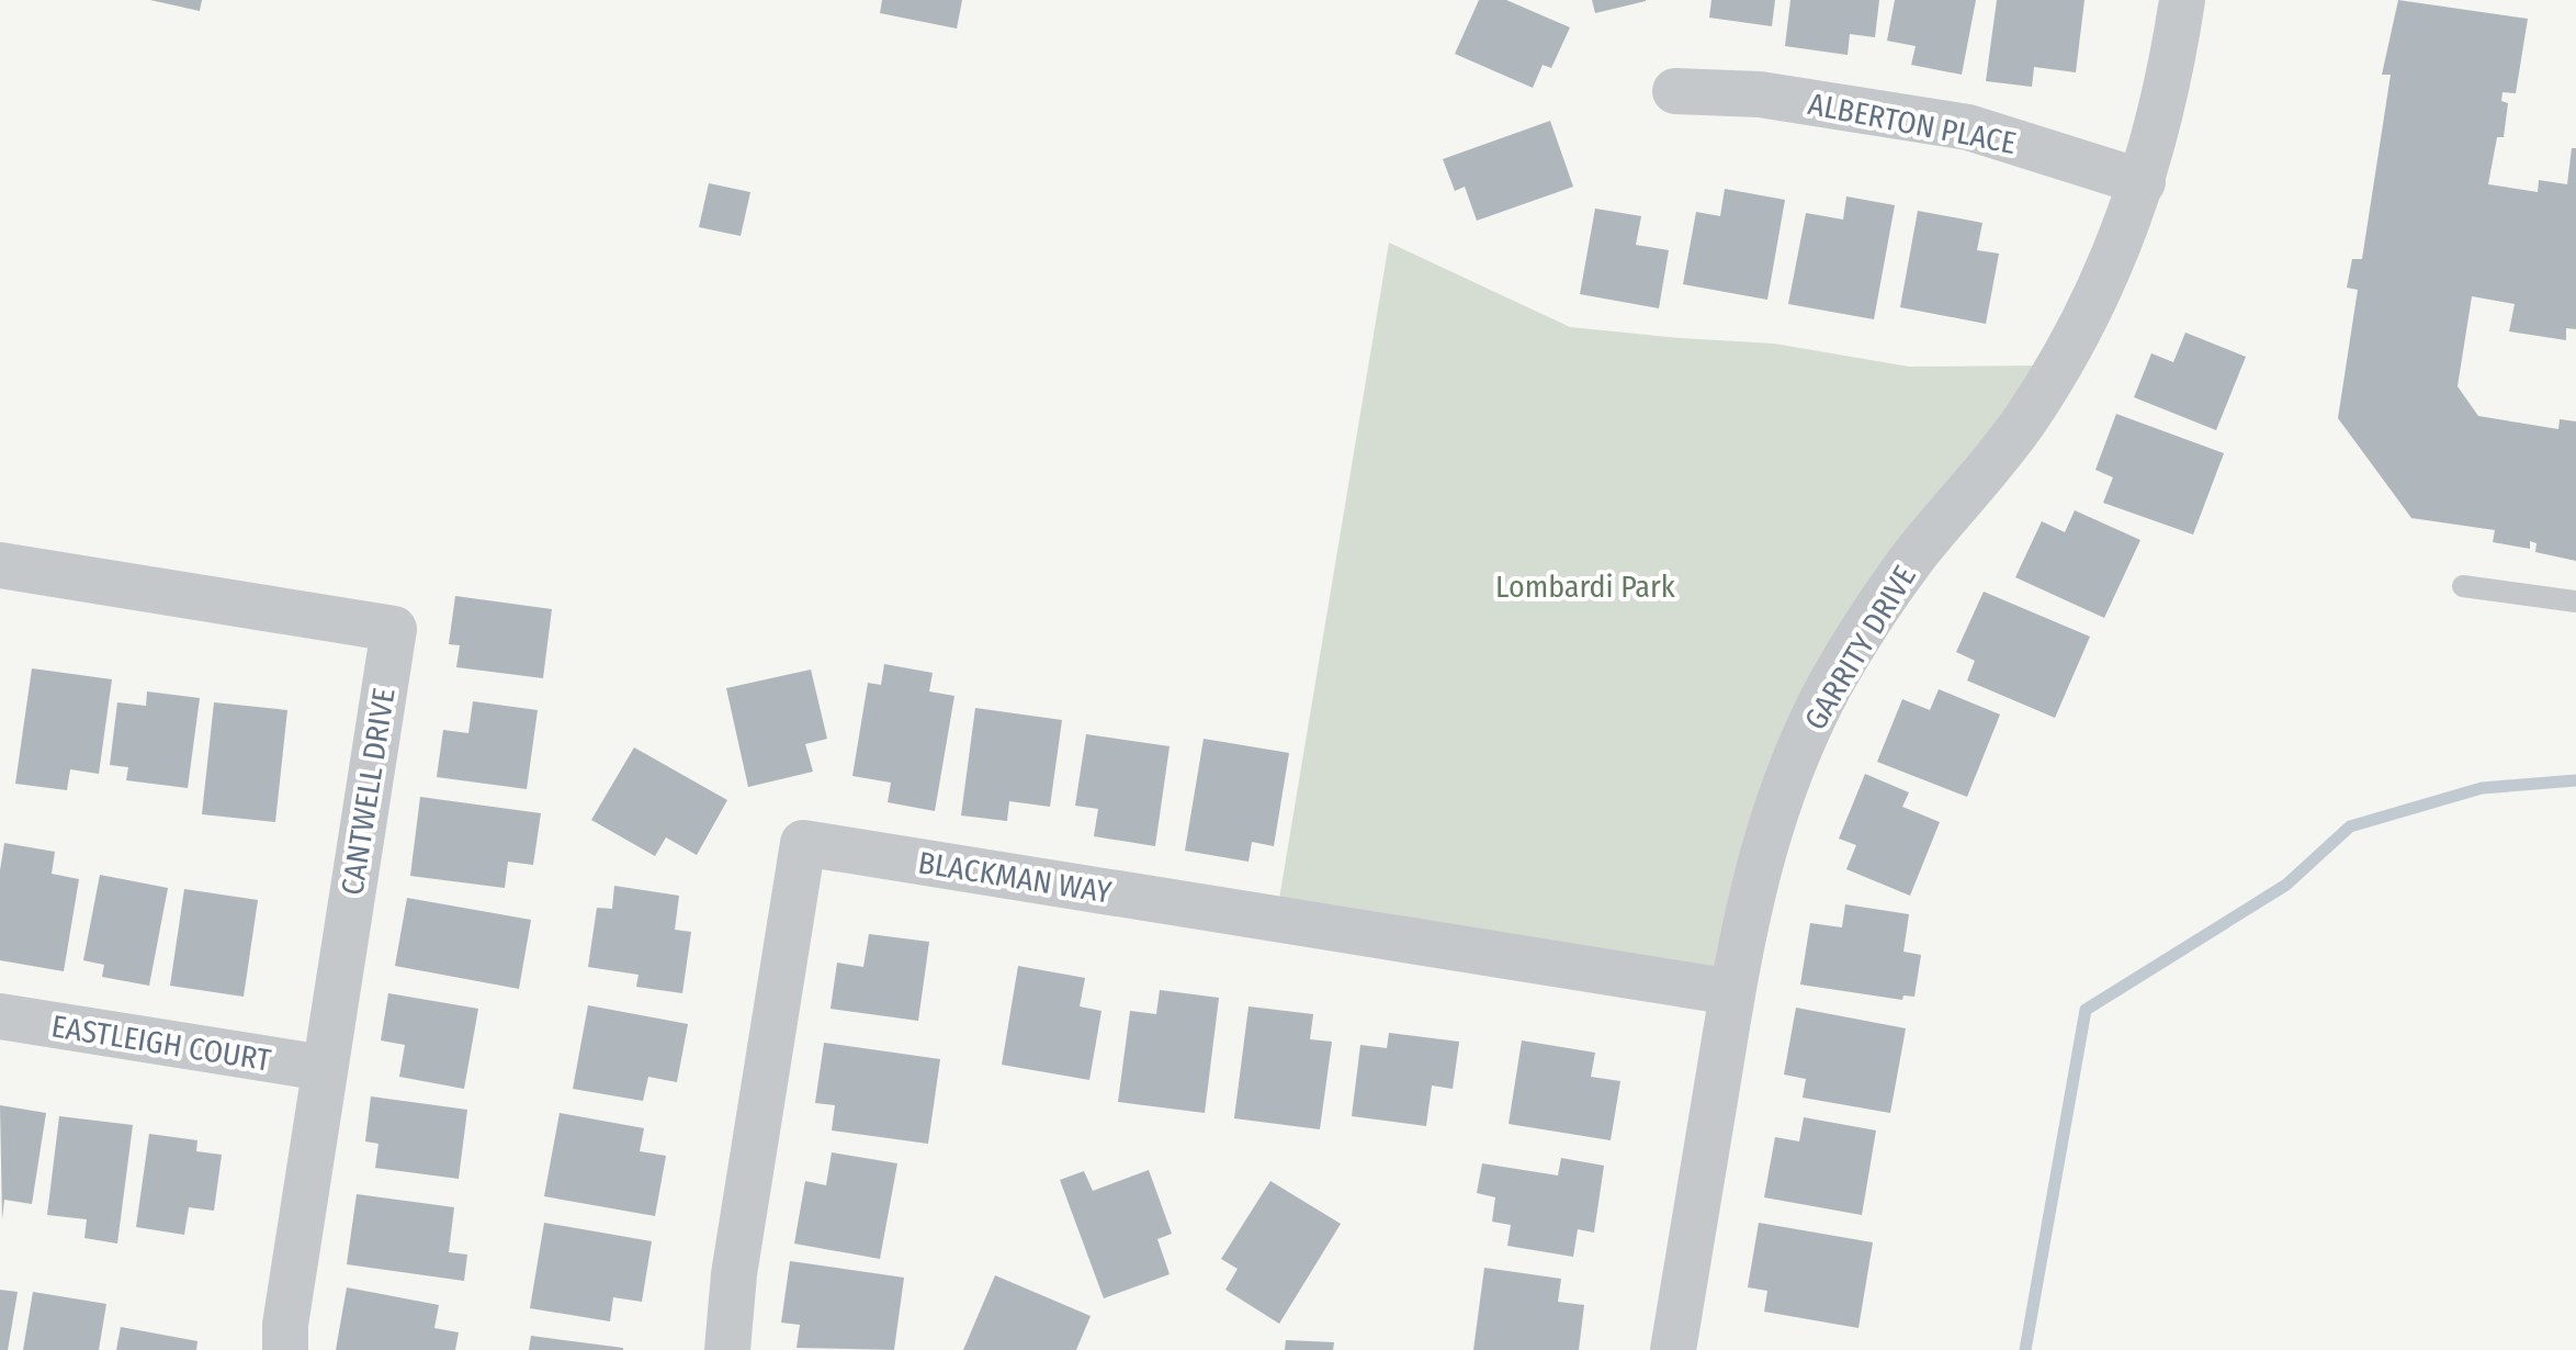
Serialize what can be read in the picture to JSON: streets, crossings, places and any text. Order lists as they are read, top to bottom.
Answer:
{
  "streets": {
    "street": [
      "ALBERTON PLACE",
      "GARRITY DRIVE",
      "CANTWELL DRIVE",
      "BLACKMAN WAY",
      "EASTLEIGH COURT"
    ]
  },
  "crossings": [
    ["ALBERTON PLACE", "GARRITY DRIVE"],
    ["GARRITY DRIVE", "BLACKMAN WAY"],
    ["CANTWELL DRIVE", "EASTLEIGH COURT"]
  ],
  "parks": ["Lombardi Park"]
}
